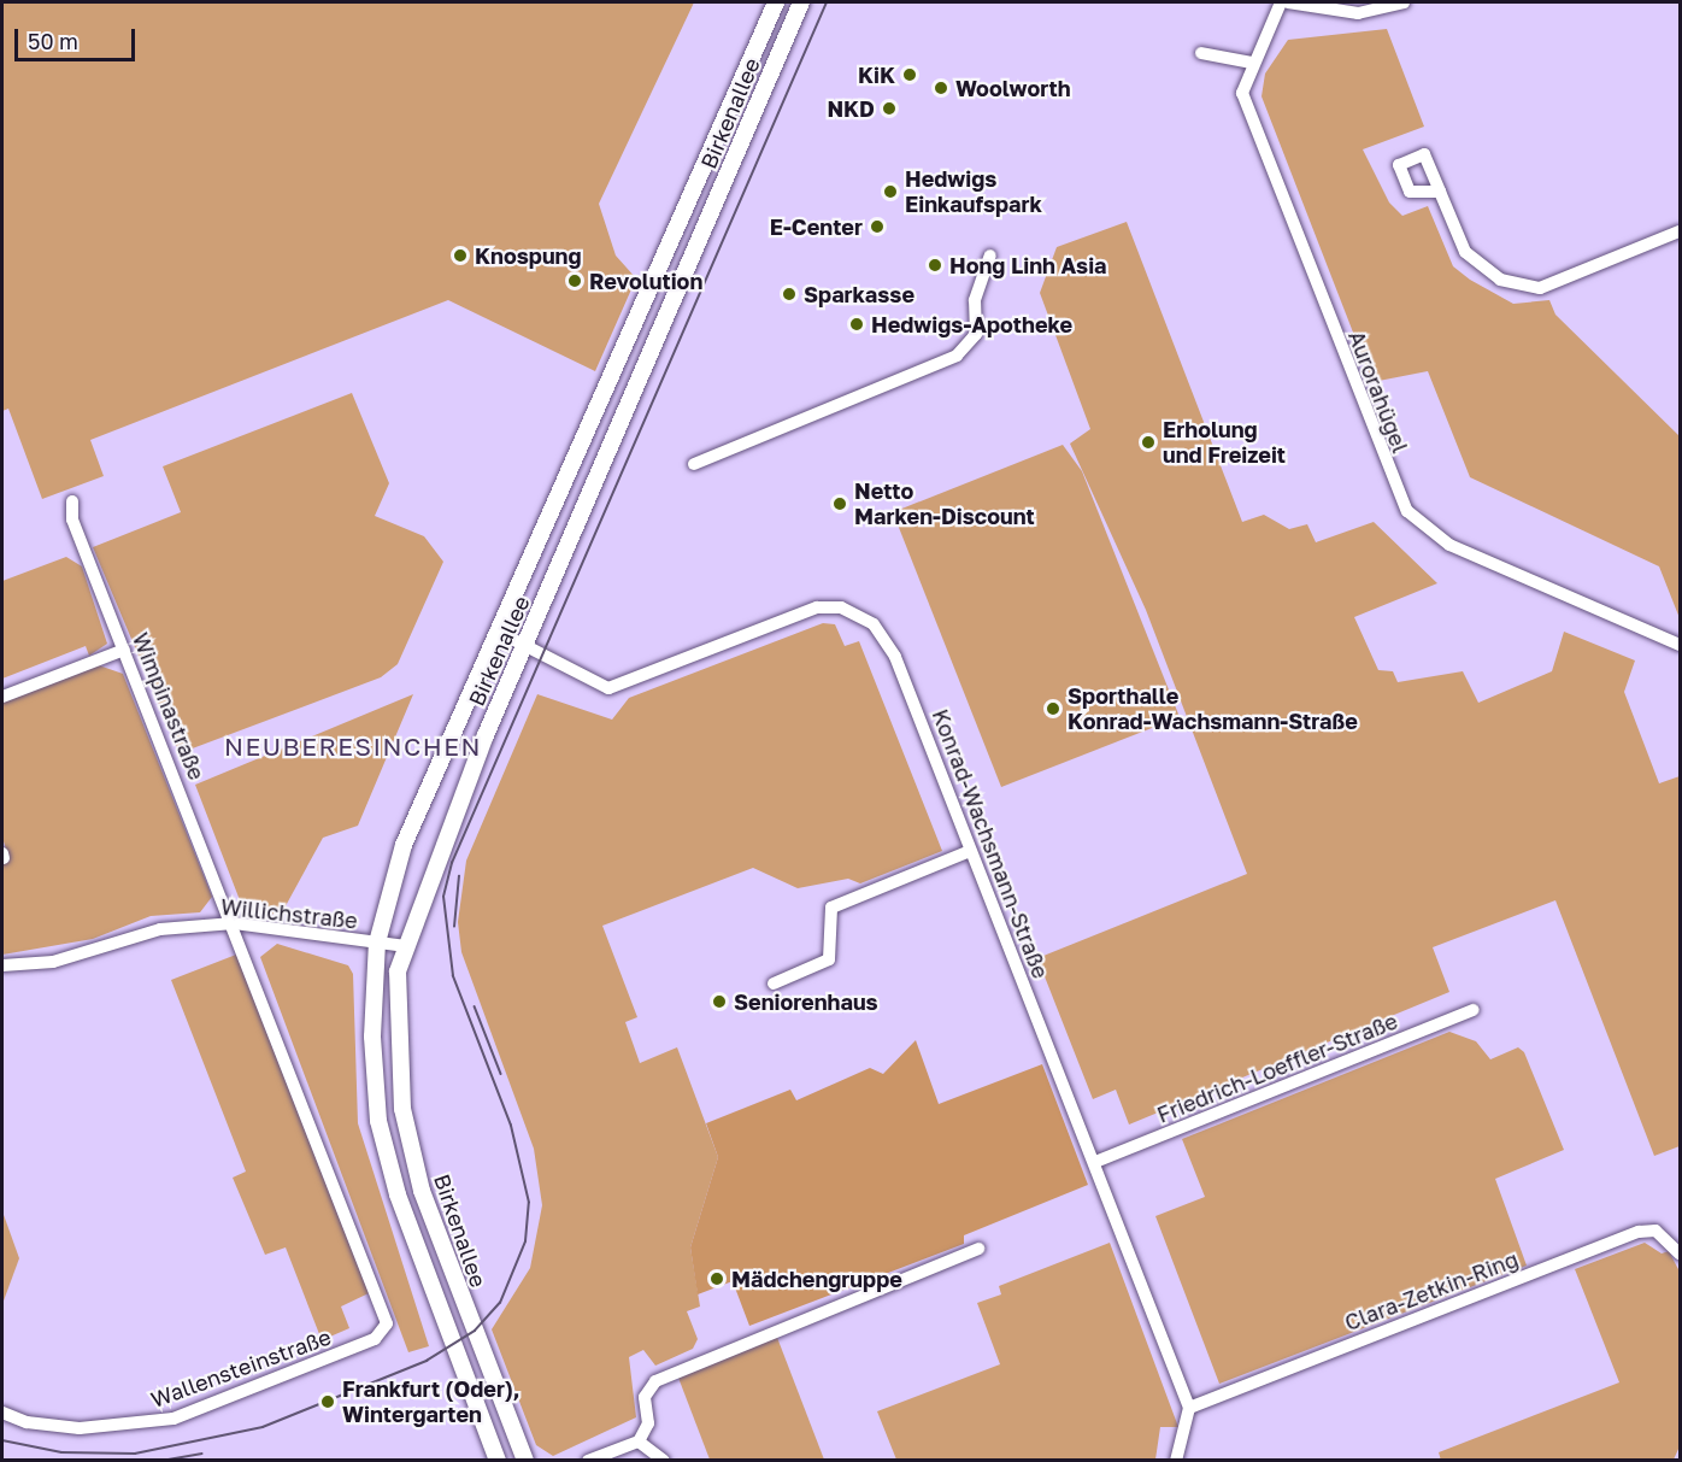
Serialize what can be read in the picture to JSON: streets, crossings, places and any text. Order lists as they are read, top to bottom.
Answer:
{
  "streets": {
    "street": [
      "Birkenallee",
      "Aurorahügel",
      "Wimpinastraße",
      "Konrad-Wachsmann-Straße",
      "Willichstraße",
      "Friedrich-Loeffler-Straße",
      "Clara-Zetkin-Ring",
      "Wallensteinstraße"
    ]
  },
  "crossings": [
    ["Birkenallee", "Konrad-Wachsmann-Straße"],
    ["Birkenallee", "Willichstraße"],
    ["Wimpinastraße", "Willichstraße"],
    ["Wimpinastraße", "Wallensteinstraße"],
    ["Konrad-Wachsmann-Straße", "Friedrich-Loeffler-Straße"],
    ["Konrad-Wachsmann-Straße", "Clara-Zetkin-Ring"],
    ["Willichstraße", "Wallensteinstraße"]
  ],
  "districts": ["NEUBERESINCHEN"],
  "places": [
    "KiK",
    "Woolworth",
    "NKD",
    "Hedwigs Einkaufspark",
    "E-Center",
    "Knospung",
    "Hong Linh Asia",
    "Revolution",
    "Sparkasse",
    "Hedwigs-Apotheke",
    "Erholung und Freizeit",
    "Netto Marken-Discount",
    "Sporthalle Konrad-Wachsmann-Straße",
    "Seniorenhaus",
    "Mädchengruppe",
    "Frankfurt (Oder), Wintergarten"
  ],
  "scale_bar": "50 m"
}
